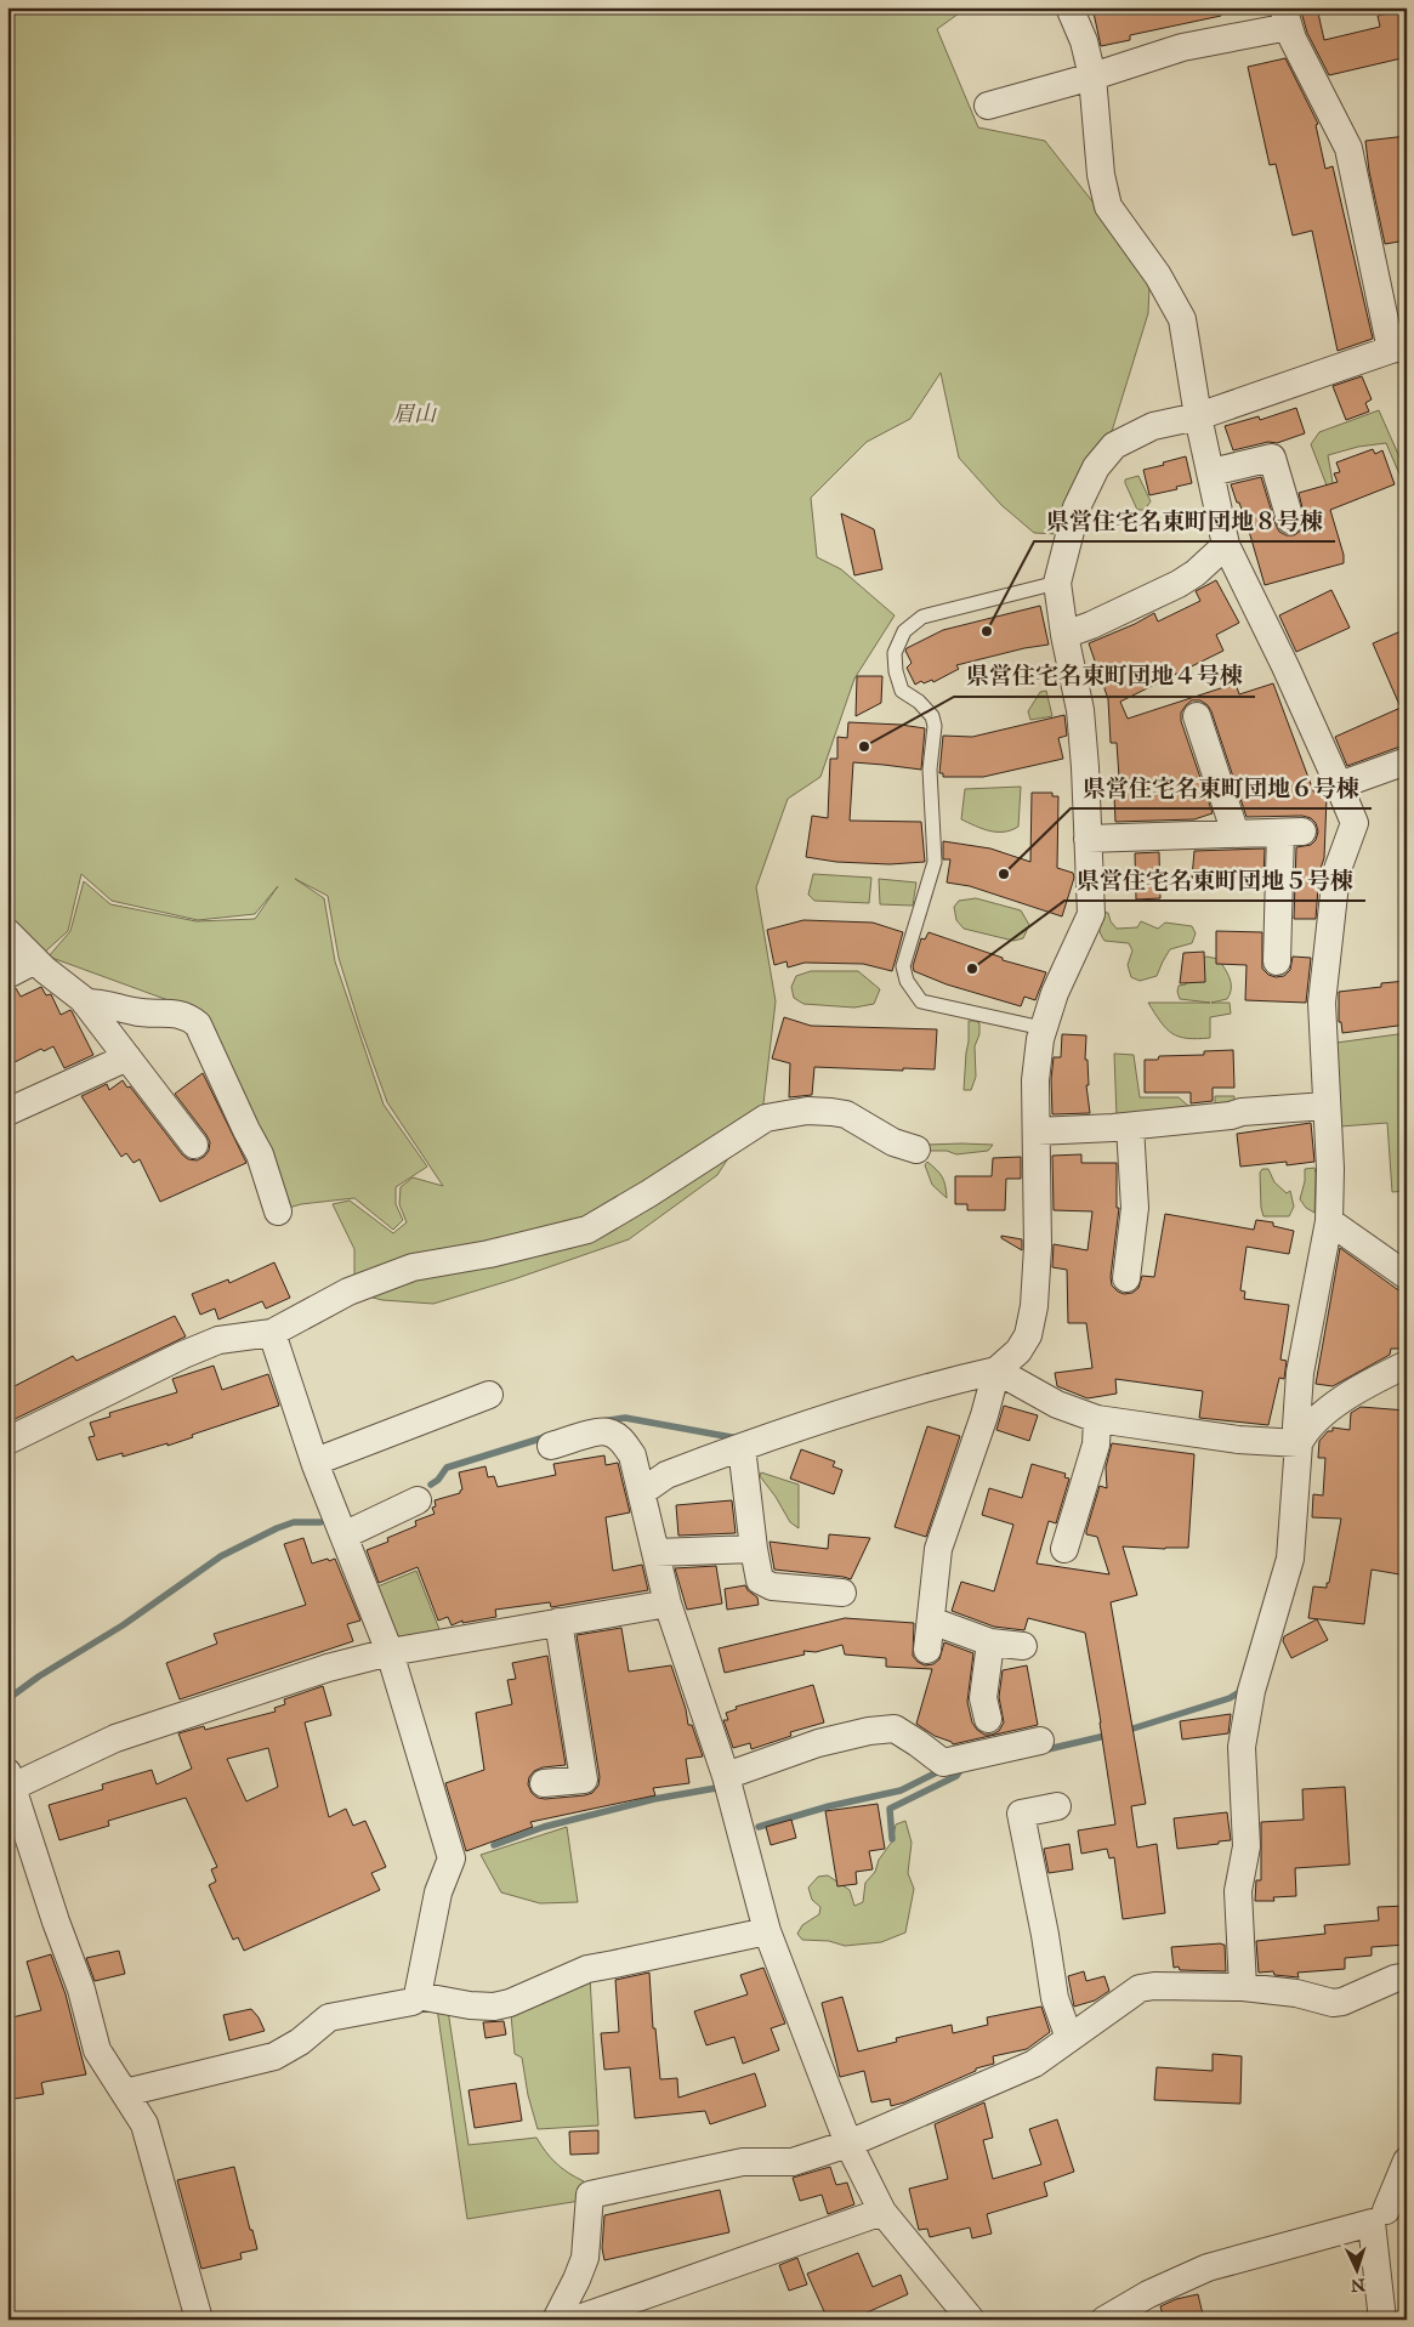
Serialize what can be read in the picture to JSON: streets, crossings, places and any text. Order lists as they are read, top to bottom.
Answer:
{
  "parks": ["眉山"],
  "places": [
    "県営住宅名東町団地８号棟",
    "県営住宅名東町団地４号棟",
    "県営住宅名東町団地６号棟",
    "県営住宅名東町団地５号棟"
  ],
  "north": "bottom"
}
